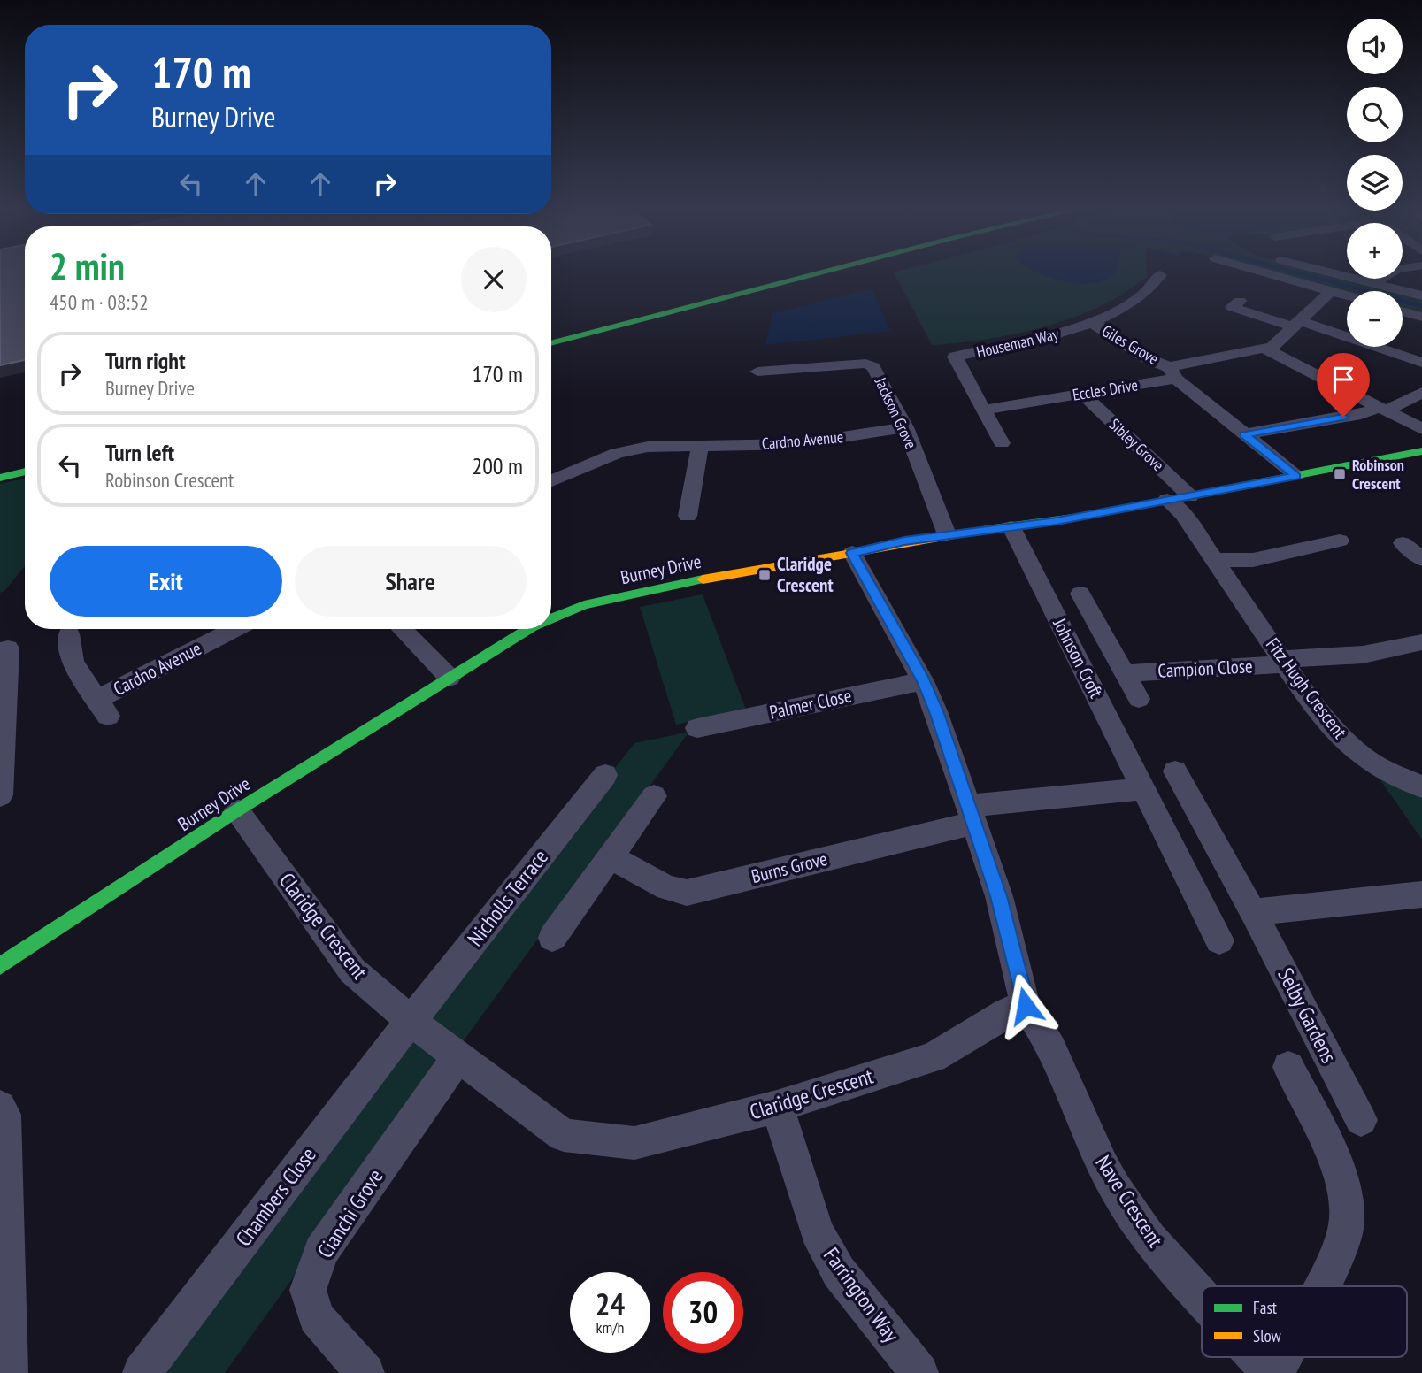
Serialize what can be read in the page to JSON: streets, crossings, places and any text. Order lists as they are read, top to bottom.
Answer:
{
  "streets": {
    "main road": ["Burney Drive"],
    "street": [
      "Houseman Way",
      "Giles Grove",
      "Eccles Drive",
      "Jackson Grove",
      "Cardno Avenue",
      "Sibley Grove",
      "Johnson Croft",
      "Campion Close",
      "Fitz Hugh Crescent",
      "Palmer Close",
      "Burns Grove",
      "Nicholls Terrace",
      "Claridge Crescent",
      "Selby Gardens",
      "Chambers Close",
      "Nave Crescent",
      "Cianchi Grove",
      "Farrington Way"
    ]
  },
  "crossings": [
    ["Houseman Way", "Giles Grove"],
    ["Giles Grove", "Eccles Drive"],
    ["Eccles Drive", "Sibley Grove"],
    ["Jackson Grove", "Cardno Avenue"],
    ["Jackson Grove", "Burney Drive"],
    ["Sibley Grove", "Burney Drive"],
    ["Burney Drive", "Johnson Croft"],
    ["Burney Drive", "Fitz Hugh Crescent"],
    ["Burney Drive", "Claridge Crescent"],
    ["Campion Close", "Fitz Hugh Crescent"],
    ["Nicholls Terrace", "Claridge Crescent"],
    ["Nicholls Terrace", "Chambers Close"],
    ["Claridge Crescent", "Chambers Close"],
    ["Claridge Crescent", "Nave Crescent"],
    ["Claridge Crescent", "Cianchi Grove"],
    ["Claridge Crescent", "Farrington Way"]
  ],
  "places": {
    "transit": ["Robinson Crescent", "Claridge Crescent"]
  },
  "legend": ["Fast", "Slow"],
  "page": {
    "map_buttons": ["+", "−"],
    "turn": ["170 m", "Burney Drive"],
    "heading": ["2 min", "450 m · 08:52"],
    "list": [
      {
        "name": "Turn right",
        "note": "Burney Drive",
        "value": "170 m"
      },
      {
        "name": "Turn left",
        "note": "Robinson Crescent",
        "value": "200 m"
      }
    ],
    "buttons": ["Exit", "Share"],
    "speed": "24 km/h",
    "limit": "30"
  }
}
